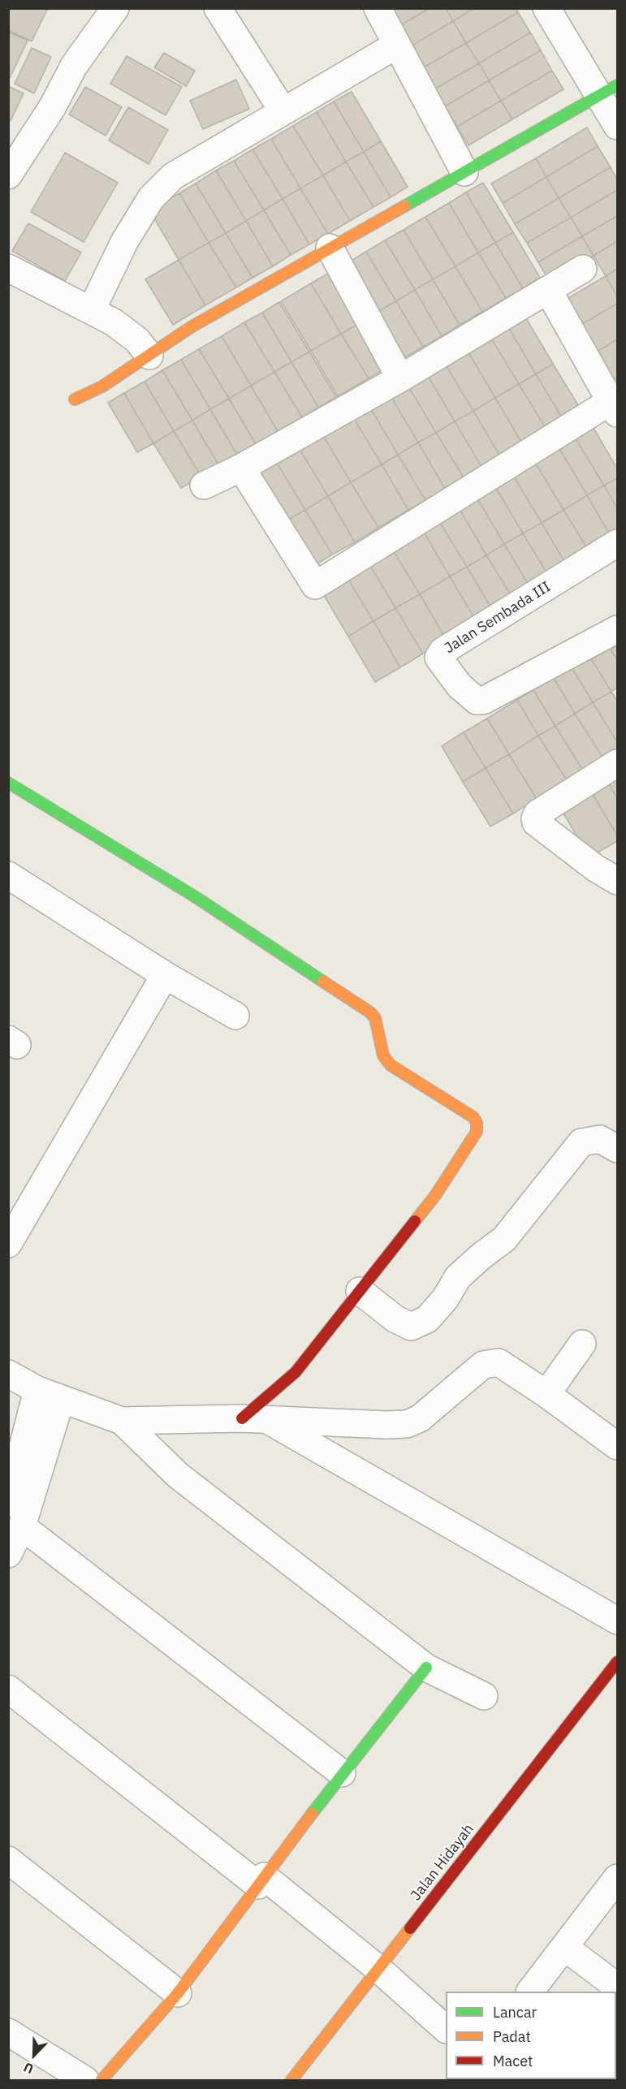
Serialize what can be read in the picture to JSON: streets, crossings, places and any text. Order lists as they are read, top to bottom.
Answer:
{
  "streets": {
    "street": ["Jalan Sembada III", "Jalan Hidayah"]
  },
  "legend": ["Lancar", "Padat", "Macet"],
  "north": "bottom left"
}
